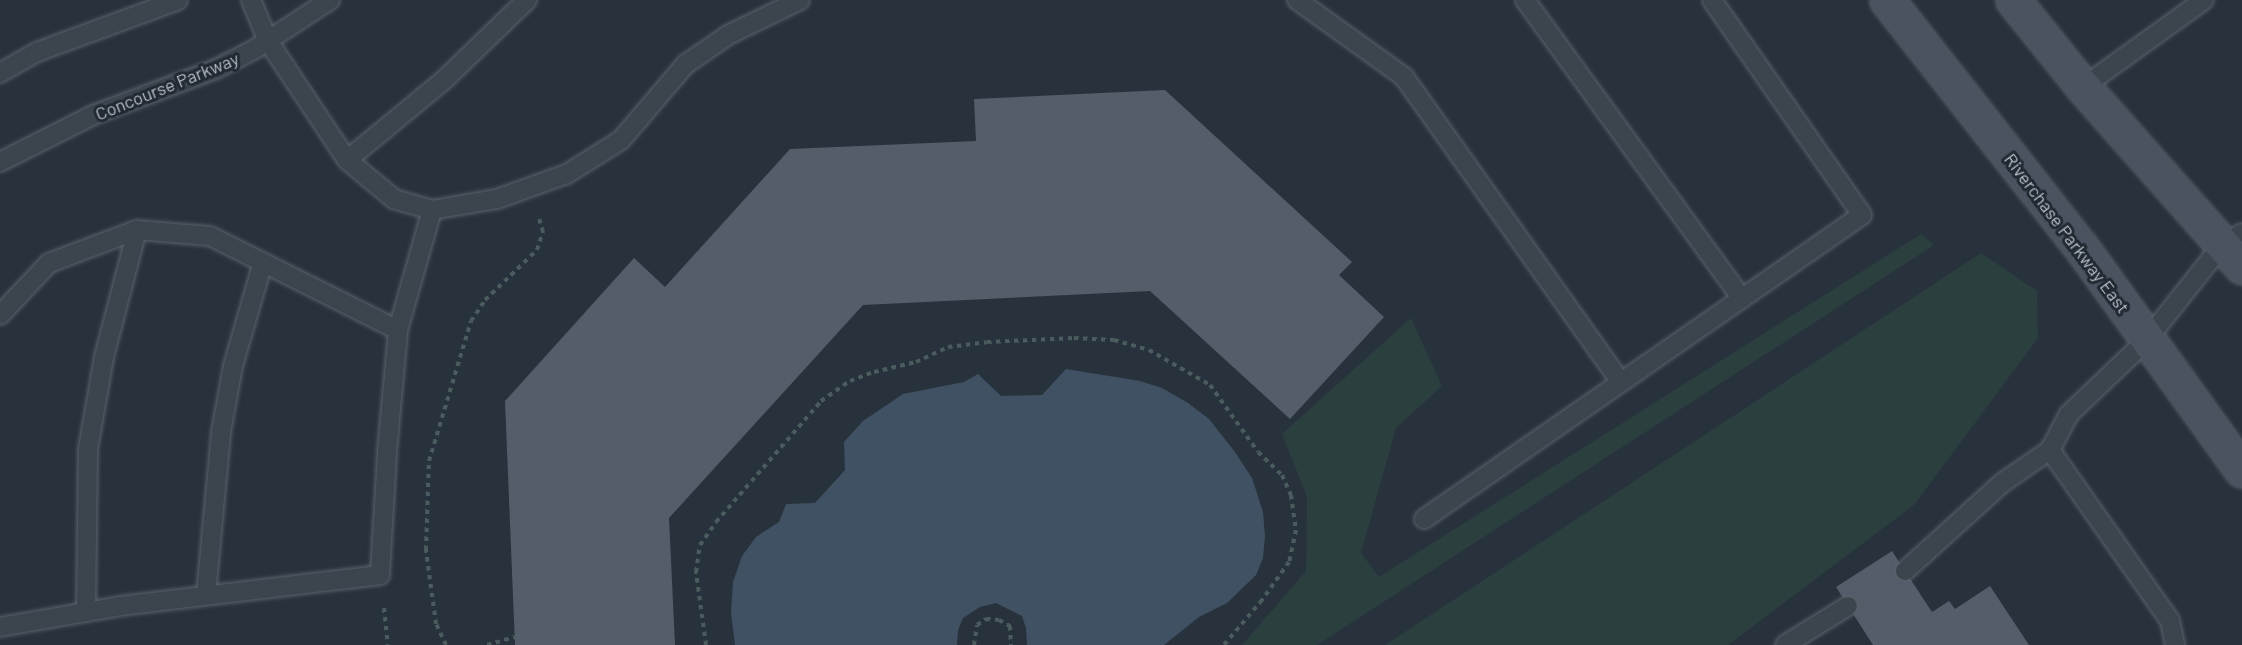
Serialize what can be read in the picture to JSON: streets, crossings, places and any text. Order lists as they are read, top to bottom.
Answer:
{
  "streets": {
    "street": ["Riverchase Parkway East"],
    "lane": ["Concourse Parkway"]
  }
}
